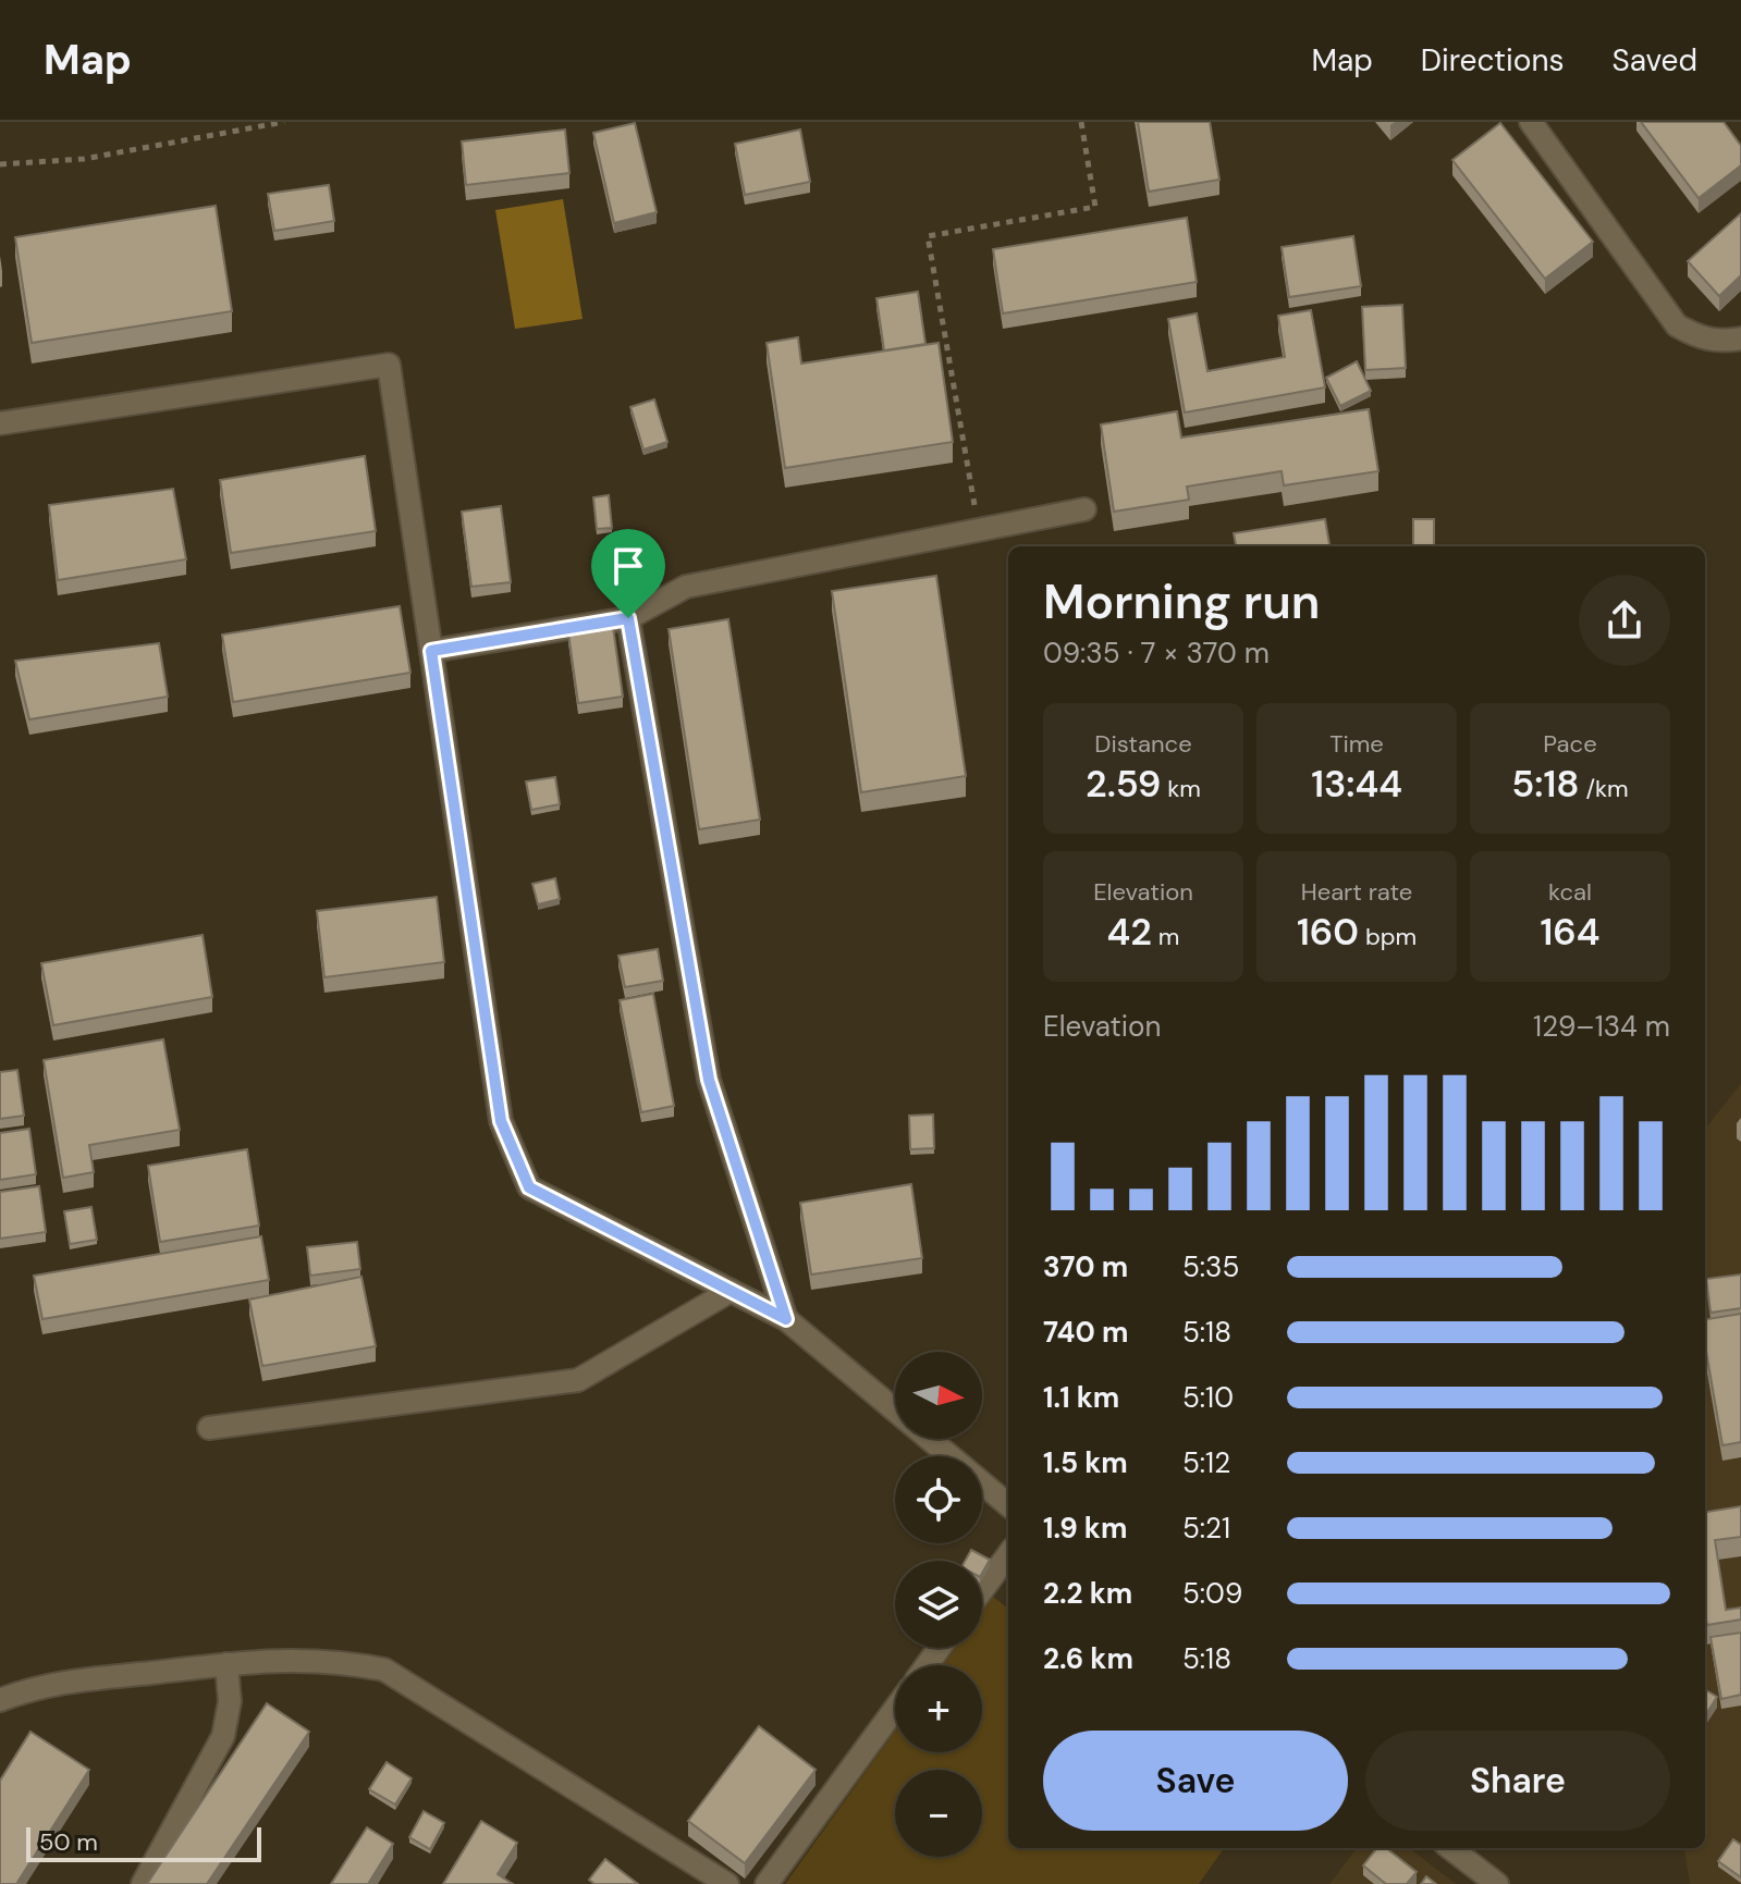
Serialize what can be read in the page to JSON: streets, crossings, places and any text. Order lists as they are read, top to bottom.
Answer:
{
  "scale_bar": "50 m",
  "north": "right",
  "page": {
    "header": "Map",
    "nav": ["Map", "Directions", "Saved"],
    "heading": ["Morning run", "09:35 · 7 × 370 m"],
    "stats": [
      ["Distance", "2.59 km"],
      ["Time", "13:44"],
      ["Pace", "5:18 /km"],
      ["Elevation", "42 m"],
      ["Heart rate", "160 bpm"],
      ["kcal", "164"]
    ],
    "chart": ["Elevation", "129–134 m"],
    "list": [
      {
        "name": "370 m",
        "note": "5:35"
      },
      {
        "name": "740 m",
        "note": "5:18"
      },
      {
        "name": "1.1 km",
        "note": "5:10"
      },
      {
        "name": "1.5 km",
        "note": "5:12"
      },
      {
        "name": "1.9 km",
        "note": "5:21"
      },
      {
        "name": "2.2 km",
        "note": "5:09"
      },
      {
        "name": "2.6 km",
        "note": "5:18"
      }
    ],
    "map_buttons": ["+", "−"],
    "buttons": ["Save", "Share"],
    "scale": "50 m"
  }
}
